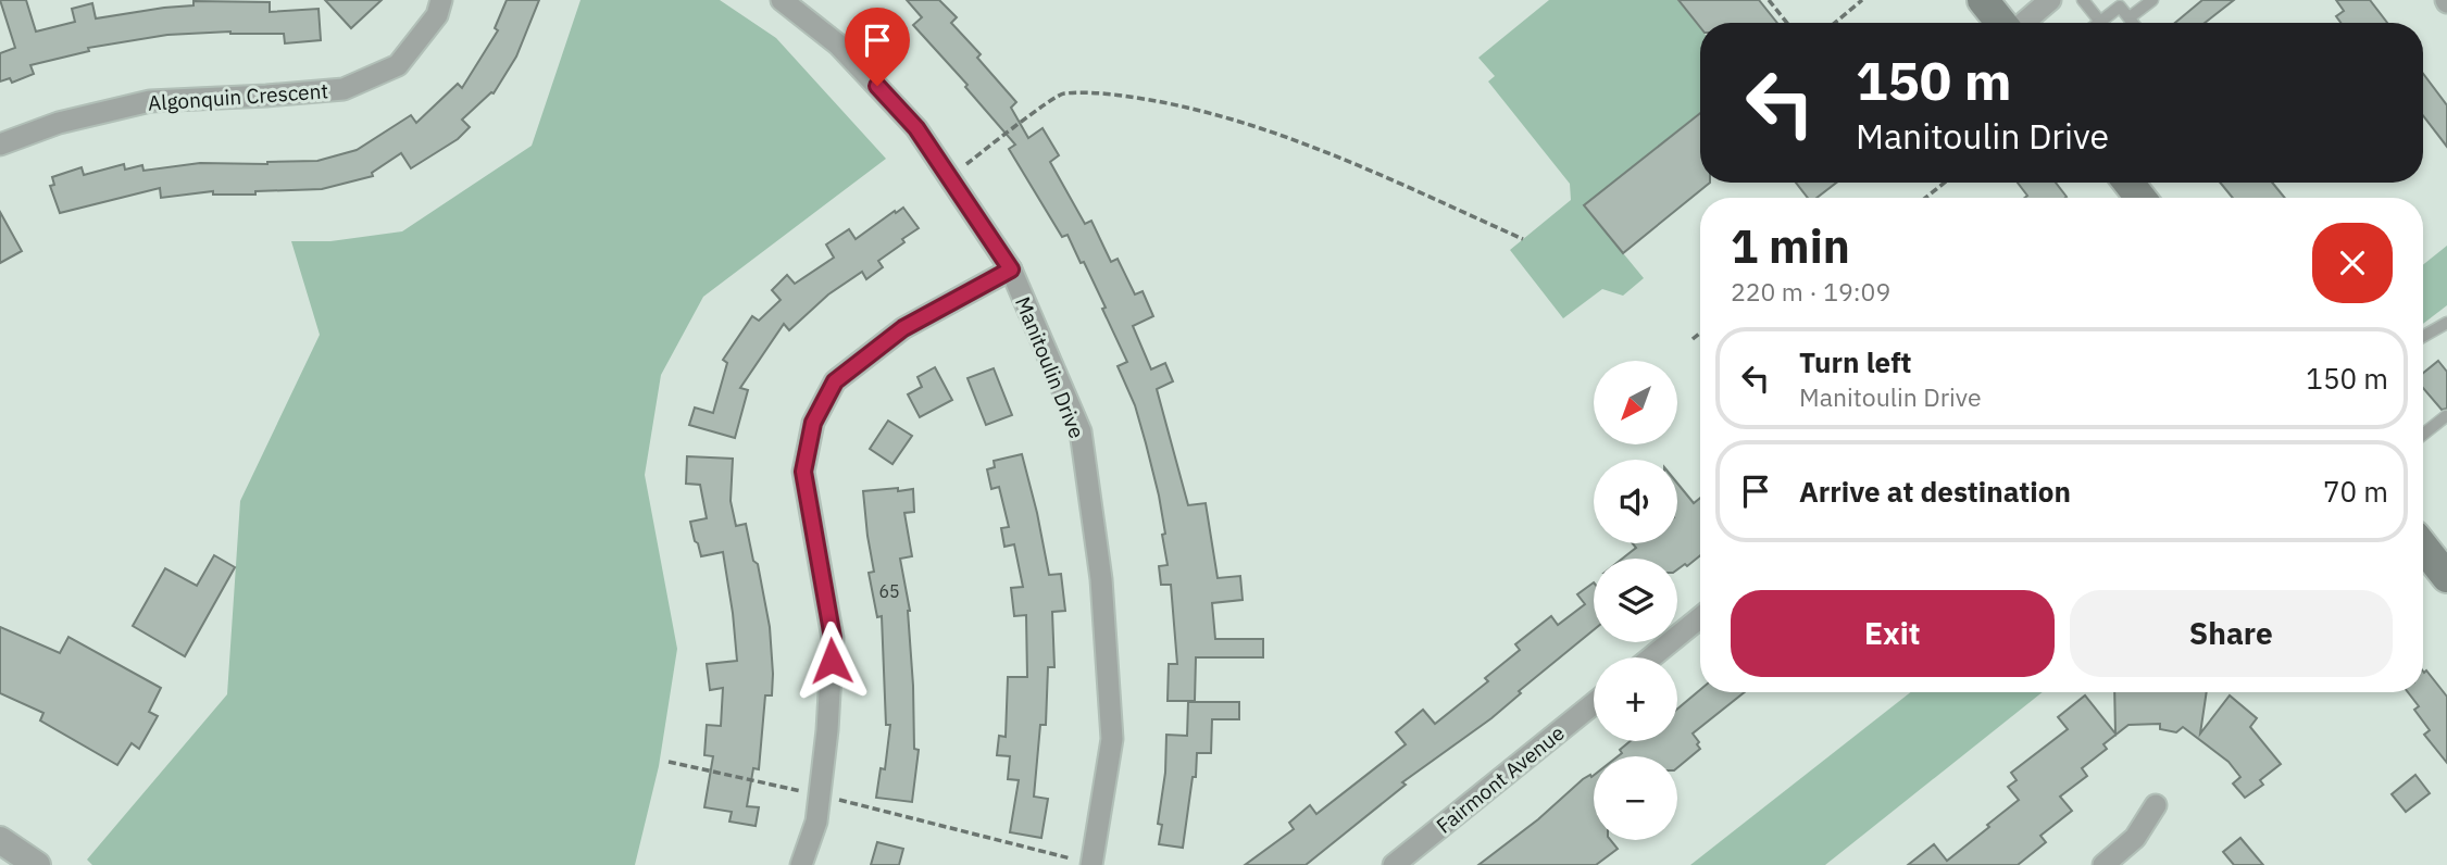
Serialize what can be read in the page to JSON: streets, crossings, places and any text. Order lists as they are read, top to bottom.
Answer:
{
  "streets": {
    "street": ["Algonquin Crescent", "Manitoulin Drive", "Fairmont Avenue"]
  },
  "house_numbers": ["65"],
  "north": "bottom left",
  "page": {
    "turn": ["150 m", "Manitoulin Drive"],
    "heading": ["1 min", "220 m · 19:09"],
    "list": [
      {
        "name": "Turn left",
        "note": "Manitoulin Drive",
        "value": "150 m"
      },
      {
        "name": "Arrive at destination",
        "value": "70 m"
      }
    ],
    "map_buttons": ["+", "−"],
    "buttons": ["Exit", "Share"]
  }
}
